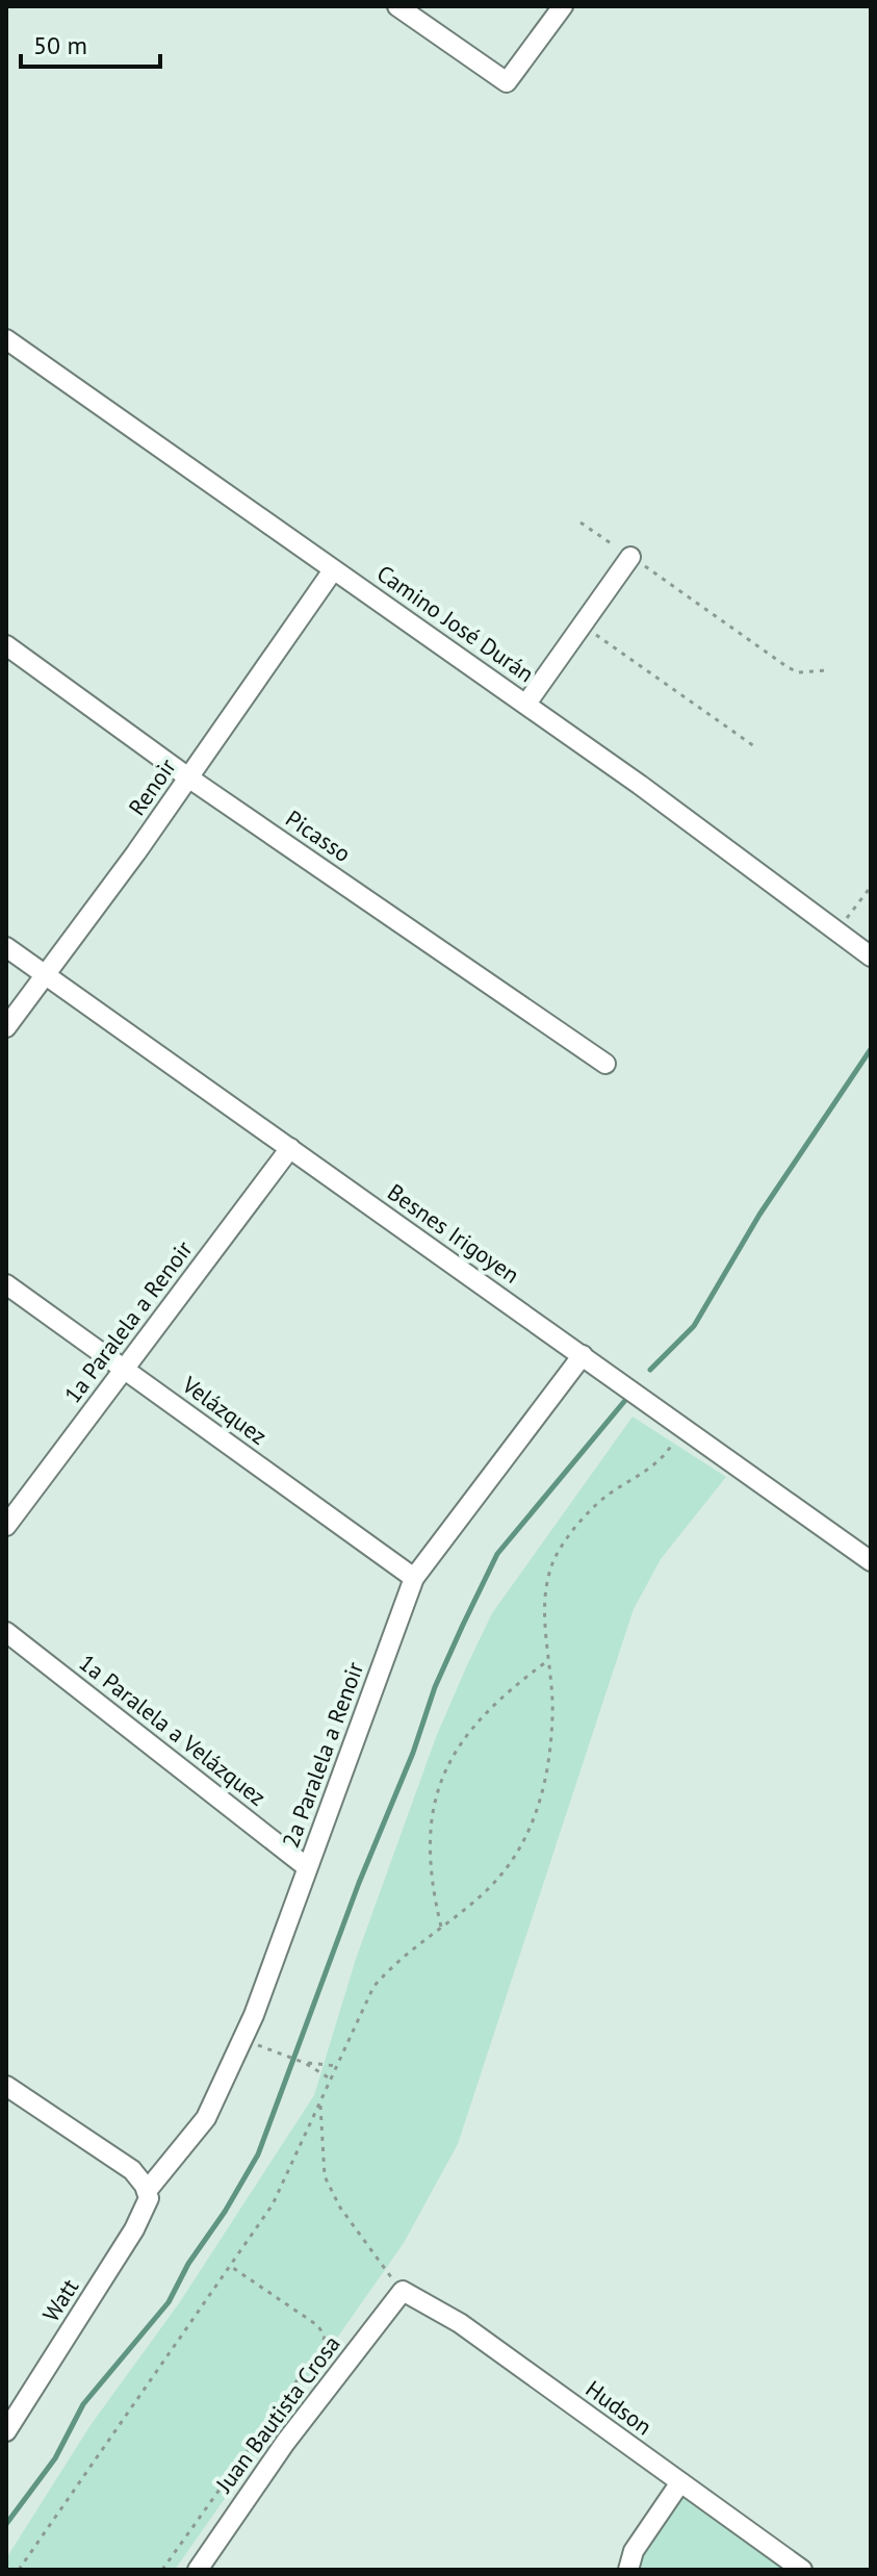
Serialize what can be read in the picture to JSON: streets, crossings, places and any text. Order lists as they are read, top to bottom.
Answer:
{
  "streets": {
    "street": [
      "Camino José Durán",
      "Renoir",
      "Picasso",
      "Besnes Irigoyen",
      "1a Paralela a Renoir",
      "Velázquez",
      "1a Paralela a Velázquez",
      "2a Paralela a Renoir",
      "Watt",
      "Hudson",
      "Juan Bautista Crosa"
    ]
  },
  "crossings": [
    ["Camino José Durán", "Renoir"],
    ["Renoir", "Picasso"],
    ["Renoir", "Besnes Irigoyen"],
    ["Besnes Irigoyen", "1a Paralela a Renoir"],
    ["Besnes Irigoyen", "2a Paralela a Renoir"],
    ["1a Paralela a Renoir", "Velázquez"],
    ["Velázquez", "2a Paralela a Renoir"],
    ["1a Paralela a Velázquez", "2a Paralela a Renoir"],
    ["2a Paralela a Renoir", "Watt"],
    ["Hudson", "Juan Bautista Crosa"]
  ],
  "scale_bar": "50 m"
}
